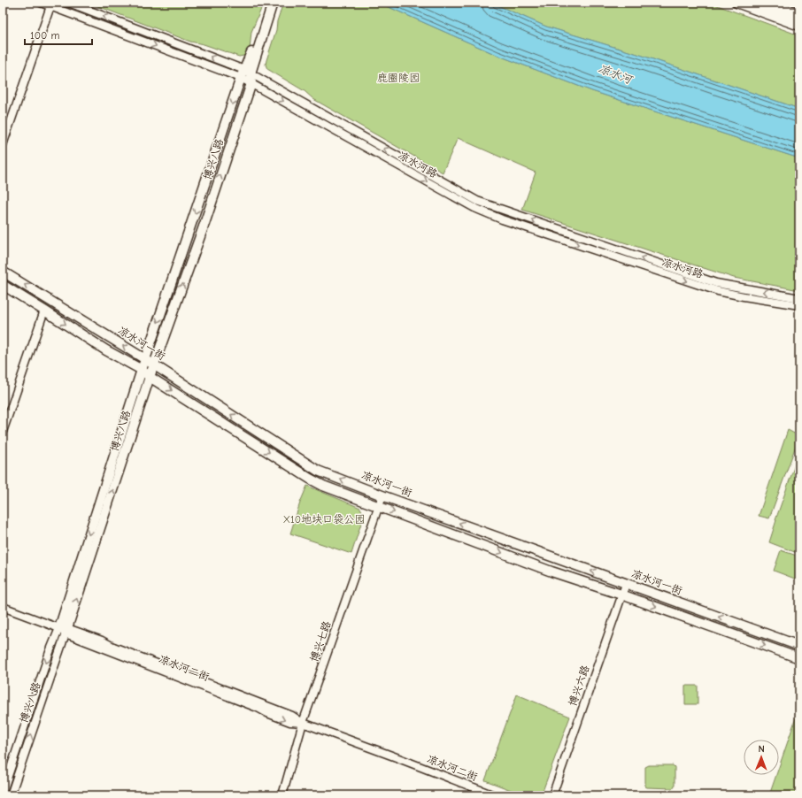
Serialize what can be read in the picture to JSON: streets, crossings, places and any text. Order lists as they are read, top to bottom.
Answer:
{
  "streets": {
    "main road": ["博兴八路", "凉水河一街"],
    "street": [
      "凉水河路",
      "博兴七路",
      "凉水河二街",
      "博兴六路"
    ]
  },
  "crossings": [
    ["博兴八路", "凉水河路"],
    ["博兴八路", "凉水河一街"],
    ["博兴八路", "凉水河二街"],
    ["凉水河一街", "博兴七路"],
    ["凉水河一街", "博兴六路"],
    ["博兴七路", "凉水河二街"]
  ],
  "water": ["凉水河"],
  "parks": ["鹿圈陵园", "X10地块口袋公园"],
  "scale_bar": "100 m",
  "north": "top"
}
